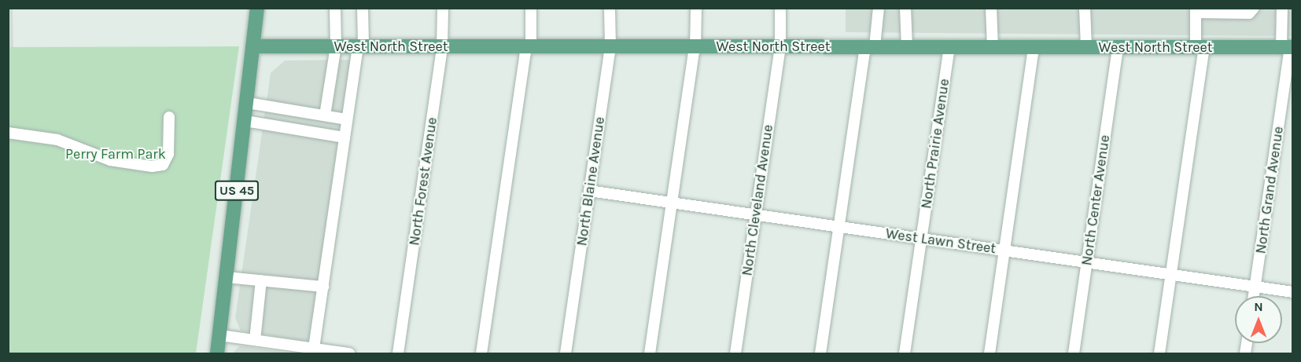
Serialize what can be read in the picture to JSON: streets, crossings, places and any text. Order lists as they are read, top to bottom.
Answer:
{
  "streets": {
    "main road": ["West North Street", "US 45"],
    "street": [
      "North Prairie Avenue",
      "North Forest Avenue",
      "North Blaine Avenue",
      "North Grand Avenue",
      "North Cleveland Avenue",
      "North Center Avenue",
      "West Lawn Street"
    ]
  },
  "crossings": [
    ["West North Street", "North Prairie Avenue"],
    ["West North Street", "North Forest Avenue"],
    ["West North Street", "North Blaine Avenue"],
    ["West North Street", "North Grand Avenue"],
    ["West North Street", "US 45"],
    ["West North Street", "North Cleveland Avenue"],
    ["West North Street", "North Center Avenue"],
    ["North Prairie Avenue", "West Lawn Street"],
    ["North Blaine Avenue", "West Lawn Street"],
    ["North Grand Avenue", "West Lawn Street"],
    ["North Cleveland Avenue", "West Lawn Street"],
    ["North Center Avenue", "West Lawn Street"]
  ],
  "parks": ["Perry Farm Park"],
  "north": "top"
}
